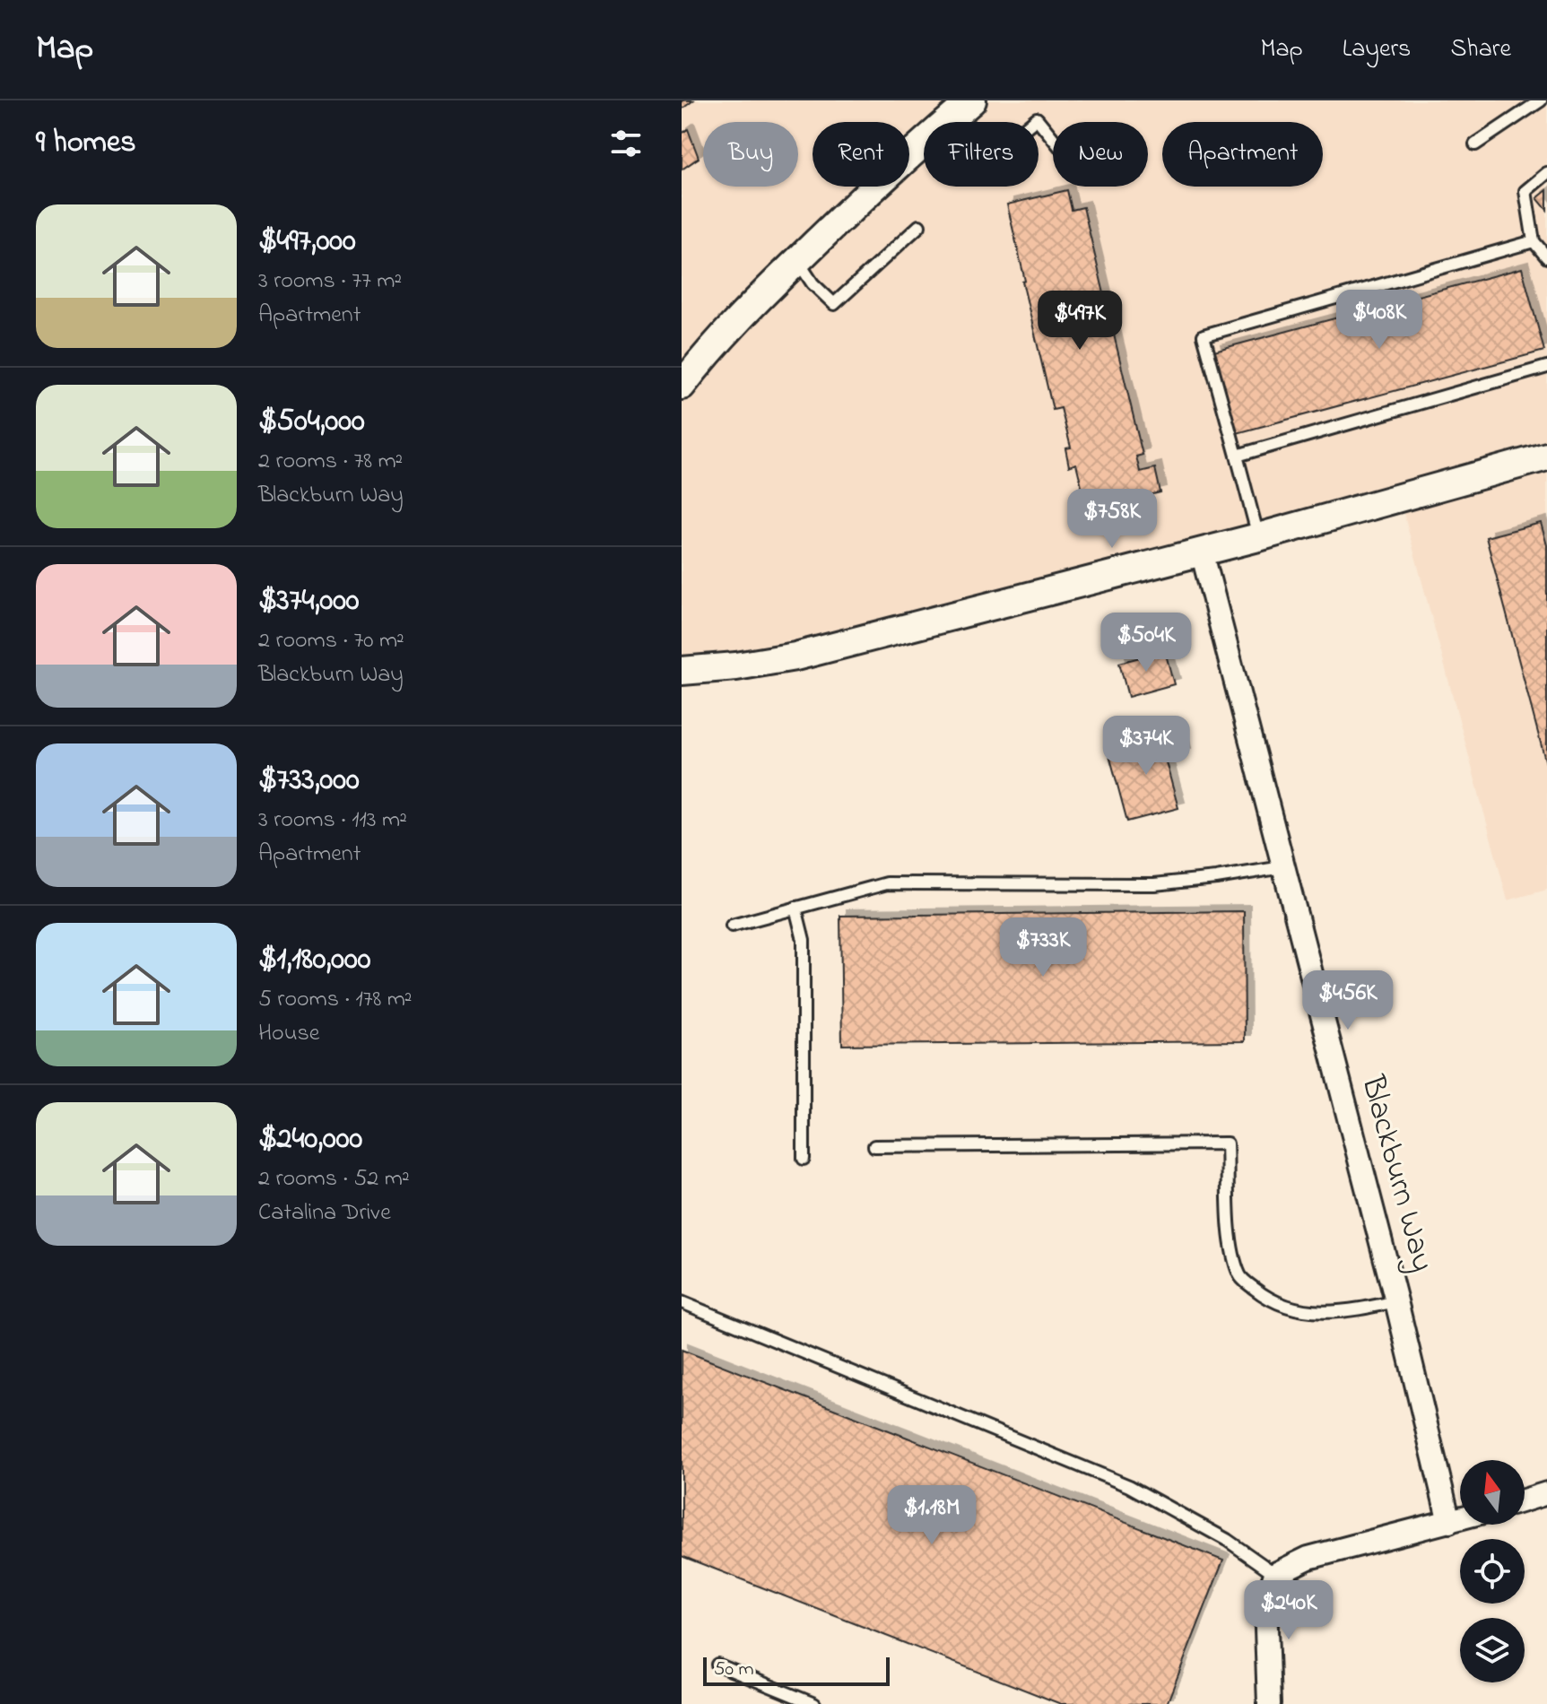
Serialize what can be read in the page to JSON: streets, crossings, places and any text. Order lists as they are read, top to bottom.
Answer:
{
  "streets": {
    "street": ["Blackburn Way"]
  },
  "scale_bar": "50 m",
  "north": "top",
  "page": {
    "header": "Map",
    "nav": ["Map", "Layers", "Share"],
    "heading": "9 homes",
    "chip": [
      "Buy",
      "Rent",
      "Filters",
      "New",
      "Apartment"
    ],
    "list": [
      {
        "name": "$497,000",
        "note": "3 rooms · 77 m² · Apartment"
      },
      {
        "name": "$504,000",
        "note": "2 rooms · 78 m² · Blackburn Way"
      },
      {
        "name": "$374,000",
        "note": "2 rooms · 70 m² · Blackburn Way"
      },
      {
        "name": "$733,000",
        "note": "3 rooms · 113 m² · Apartment"
      },
      {
        "name": "$1,180,000",
        "note": "5 rooms · 178 m² · House"
      },
      {
        "name": "$240,000",
        "note": "2 rooms · 52 m² · Catalina Drive"
      }
    ],
    "price": [
      "$408K",
      "$497K",
      "$758K",
      "$504K",
      "$374K",
      "$733K",
      "$456K",
      "$1.18M",
      "$240K"
    ],
    "scale": "50 m"
  }
}
